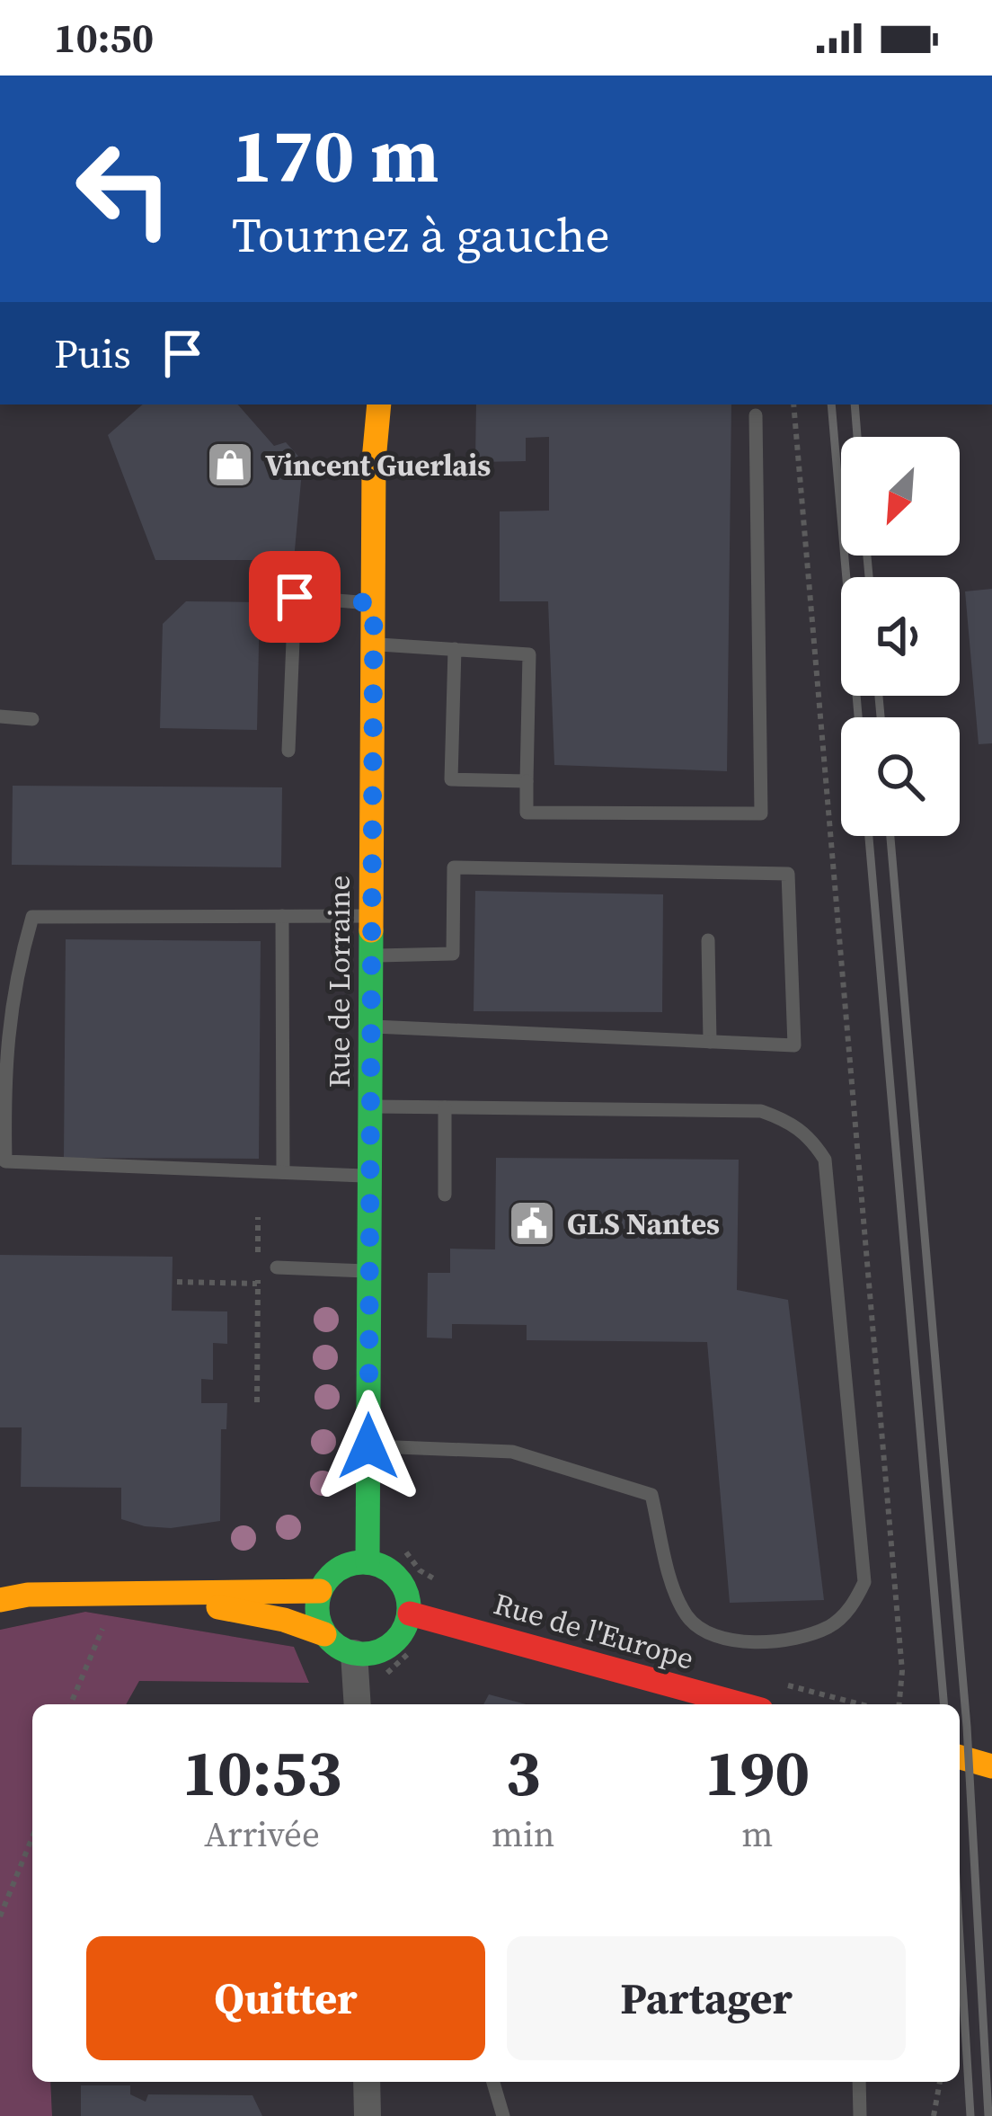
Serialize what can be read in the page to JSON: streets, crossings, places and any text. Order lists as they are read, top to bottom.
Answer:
{
  "streets": {
    "street": ["Rue de Lorraine", "Rue de l'Europe"]
  },
  "crossings": [
    ["Rue de Lorraine", "Rue de l'Europe"]
  ],
  "places": {
    "shop": ["Vincent Guerlais"],
    "public building": ["GLS Nantes"]
  },
  "north": "bottom left",
  "page": {
    "status": "10:50",
    "turn": ["170 m", "Tournez à gauche"],
    "then": "Puis",
    "eta": [
      "10:53",
      "Arrivée",
      "3",
      "min",
      "190",
      "m"
    ],
    "buttons": ["Quitter", "Partager"]
  }
}
